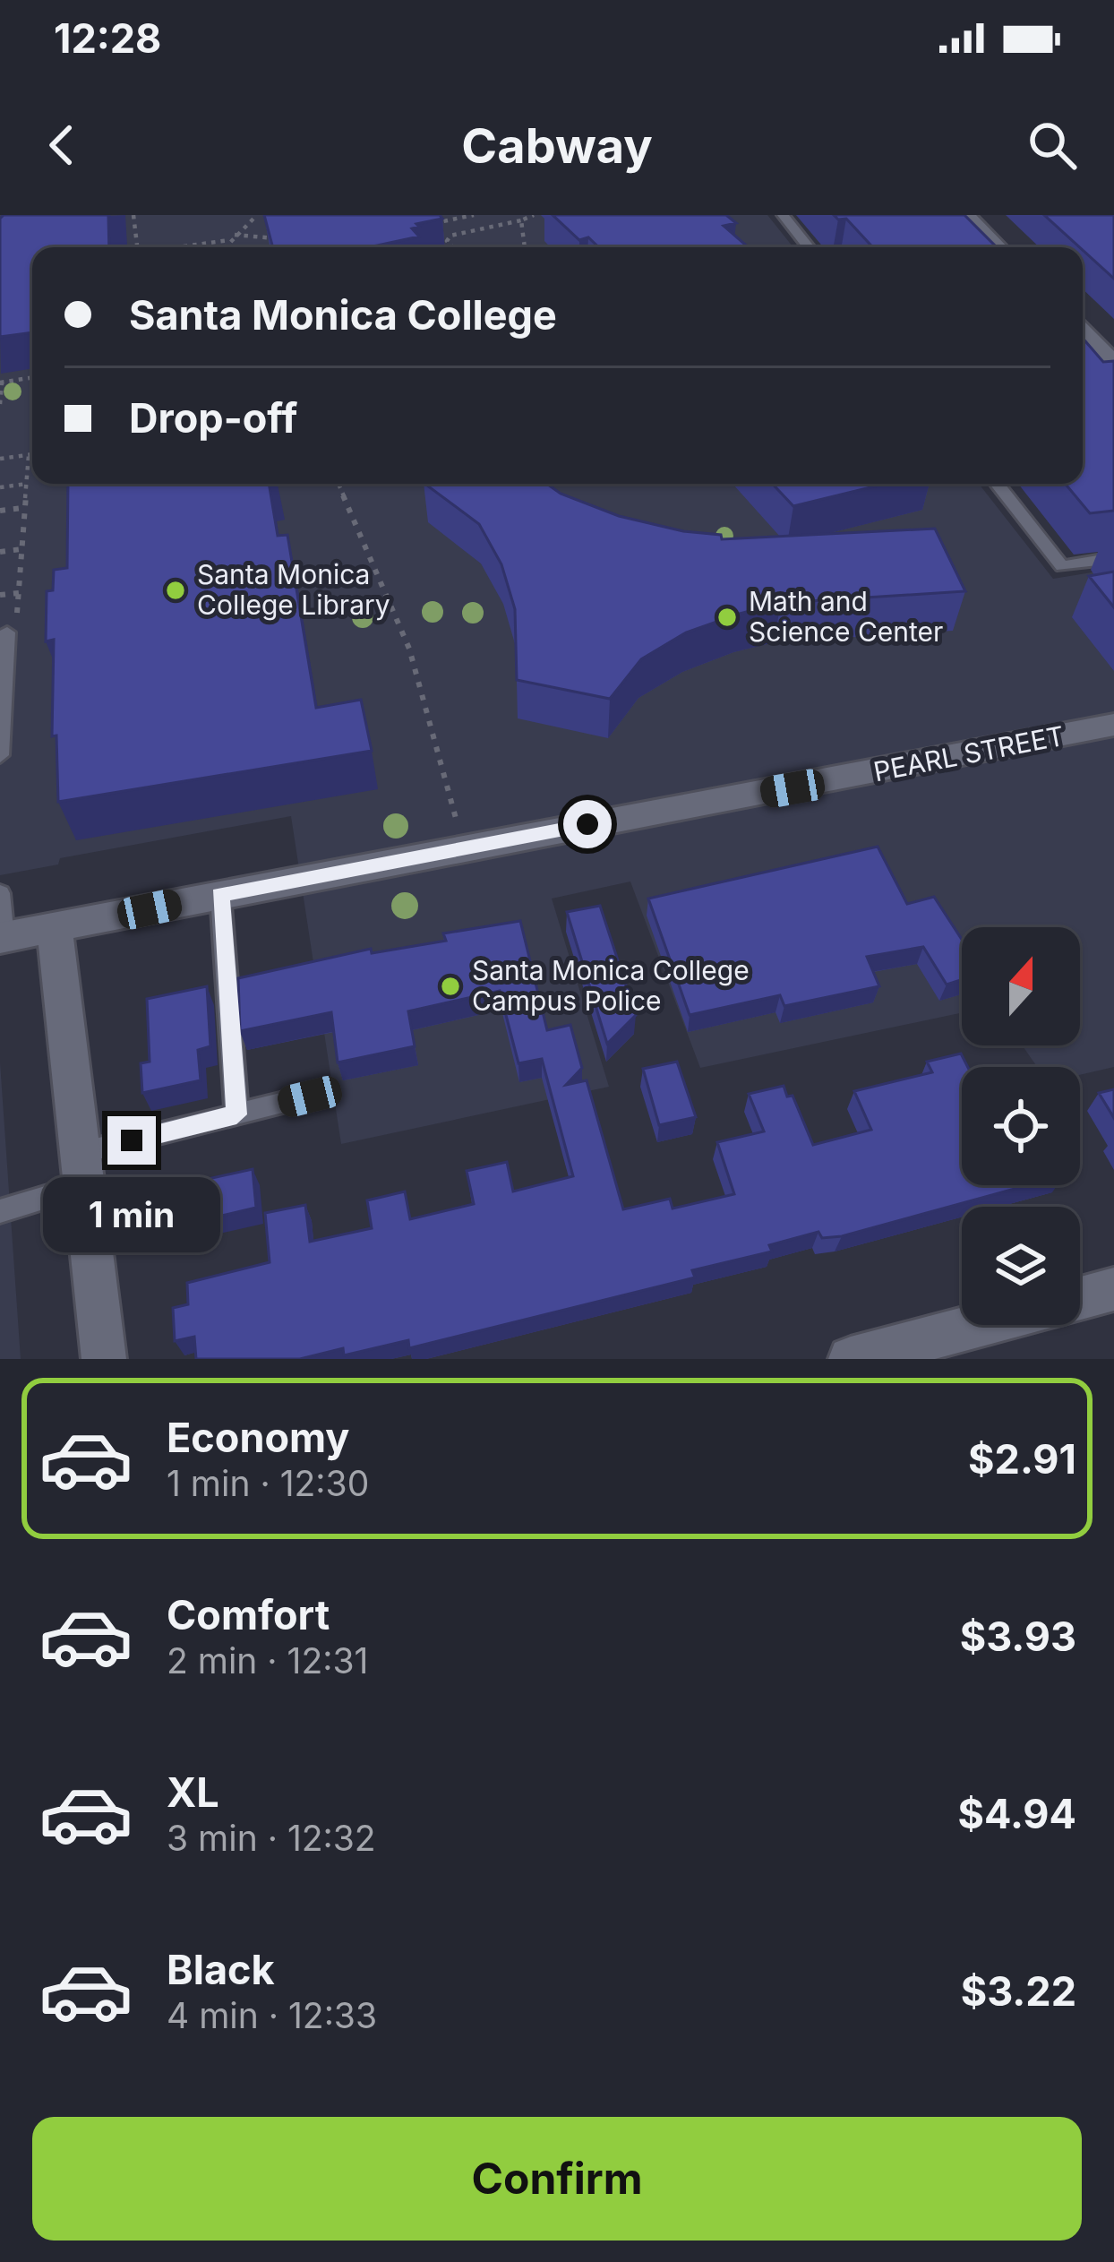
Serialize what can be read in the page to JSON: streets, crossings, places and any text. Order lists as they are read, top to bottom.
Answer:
{
  "streets": {
    "street": ["PEARL STREET"]
  },
  "places": ["Santa Monica College Library", "Math and Science Center", "Santa Monica College Campus Police"],
  "north": "top",
  "page": {
    "status": "12:28",
    "header": "Cabway",
    "banner": ["Santa Monica College", "Drop-off"],
    "bubble": "1 min",
    "list": [
      {
        "name": "Economy",
        "note": "1 min · 12:30",
        "value": "$2.91"
      },
      {
        "name": "Comfort",
        "note": "2 min · 12:31",
        "value": "$3.93"
      },
      {
        "name": "XL",
        "note": "3 min · 12:32",
        "value": "$4.94"
      },
      {
        "name": "Black",
        "note": "4 min · 12:33",
        "value": "$3.22"
      }
    ],
    "buttons": "Confirm"
  }
}
